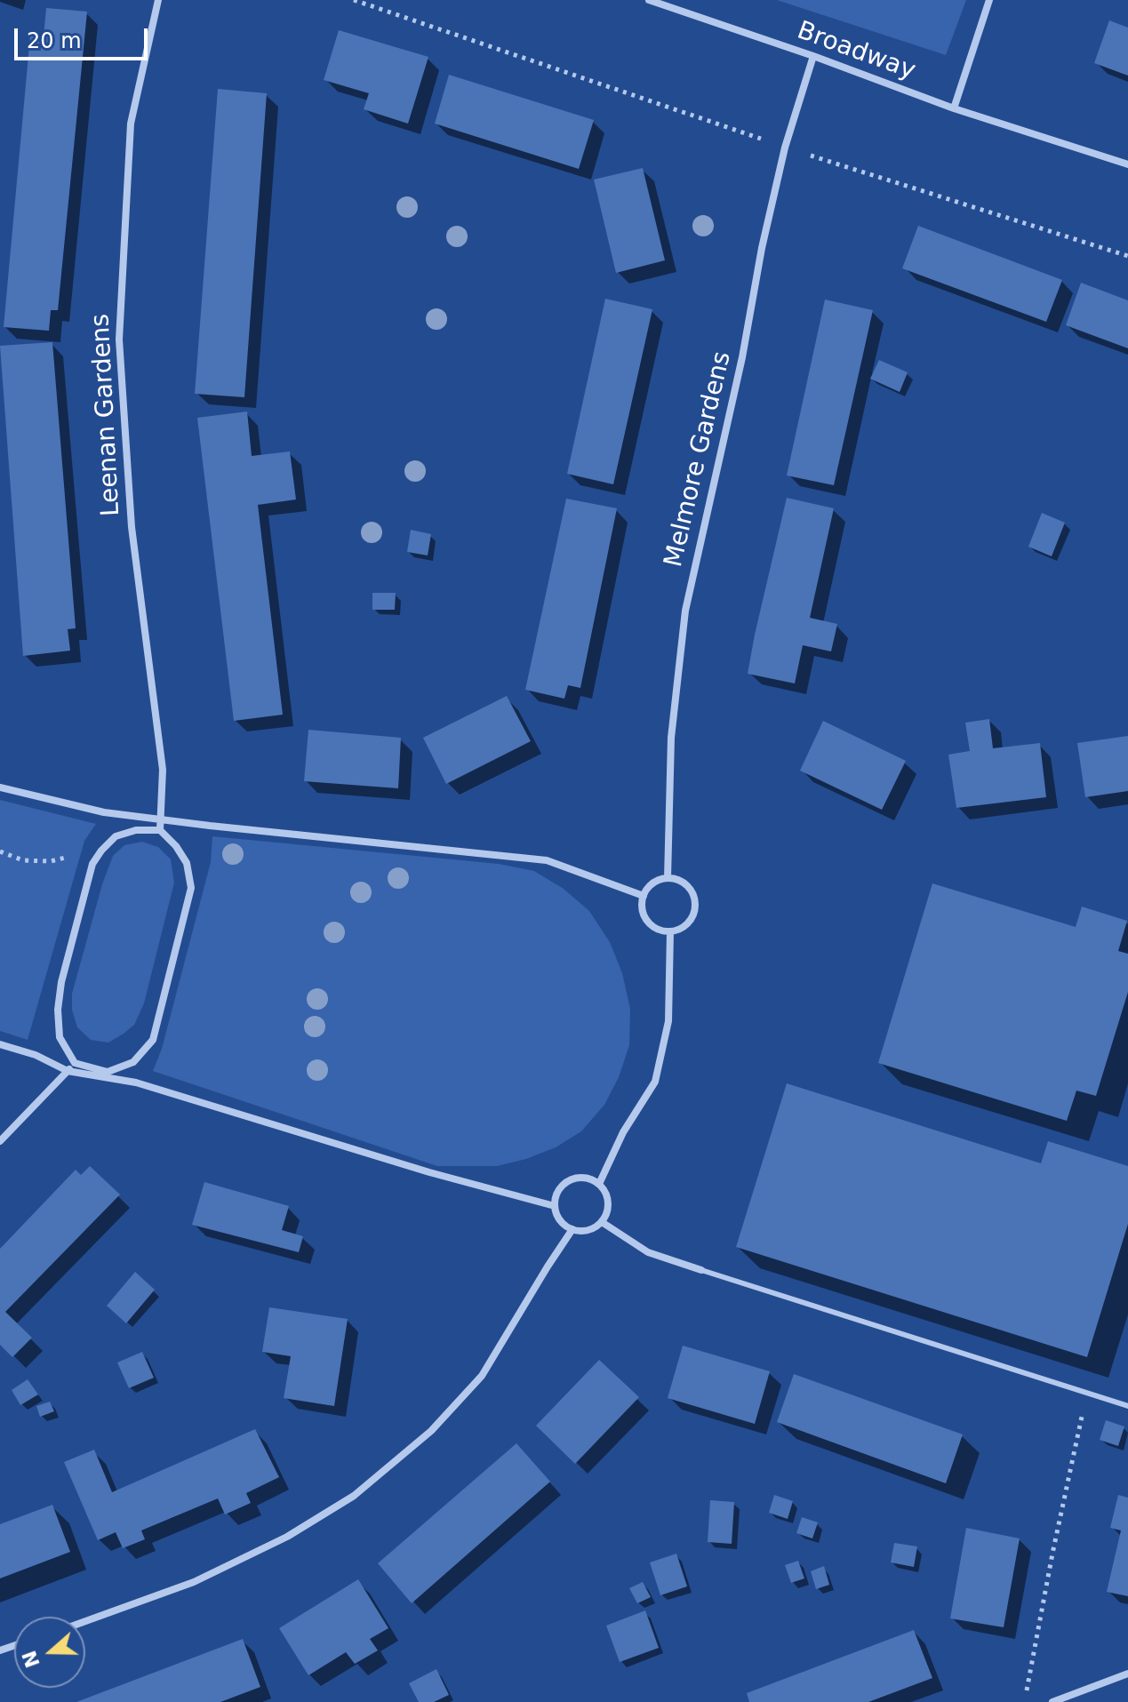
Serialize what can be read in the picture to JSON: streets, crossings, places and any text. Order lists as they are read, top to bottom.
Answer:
{
  "streets": {
    "street": ["Broadway", "Leenan Gardens", "Melmore Gardens"]
  },
  "crossings": [
    ["Broadway", "Melmore Gardens"]
  ],
  "scale_bar": "20 m",
  "north": "left"
}
